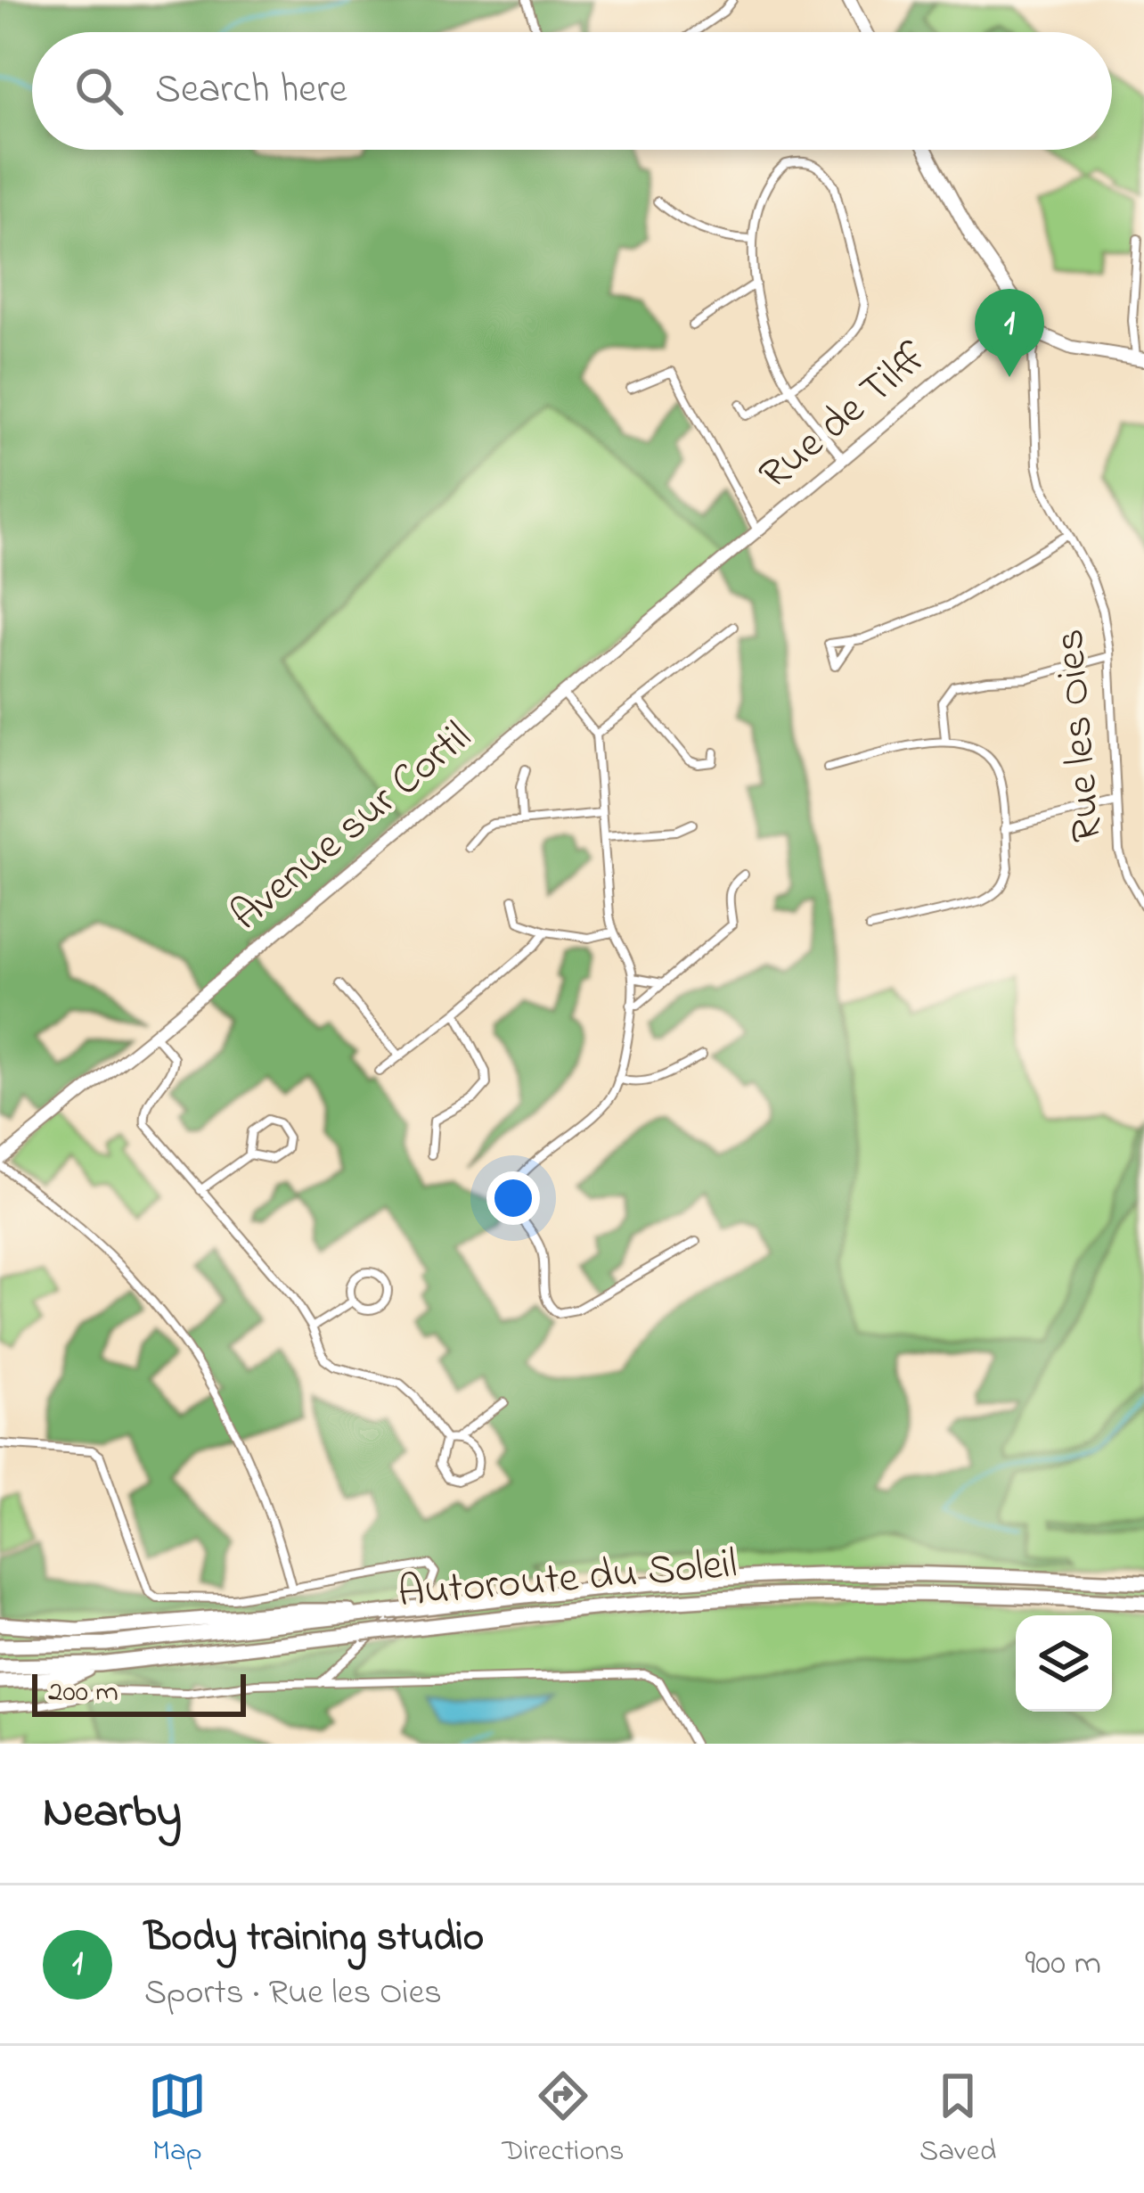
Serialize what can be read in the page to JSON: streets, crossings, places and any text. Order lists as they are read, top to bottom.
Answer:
{
  "streets": {
    "highway": ["Autoroute du Soleil"],
    "main road": ["Rue de Tilff", "Avenue sur Cortil"],
    "street": ["Rue les Oies"]
  },
  "crossings": [
    ["Rue de Tilff", "Avenue sur Cortil"]
  ],
  "scale_bar": "200 m",
  "page": {
    "search": "Search here",
    "pins": "1",
    "scale": "200 m",
    "heading": "Nearby",
    "list": [
      {
        "mark": "1",
        "name": "Body training studio",
        "note": "Sports · Rue les Oies",
        "value": "900 m"
      }
    ],
    "nav": ["Map", "Directions", "Saved"]
  }
}
